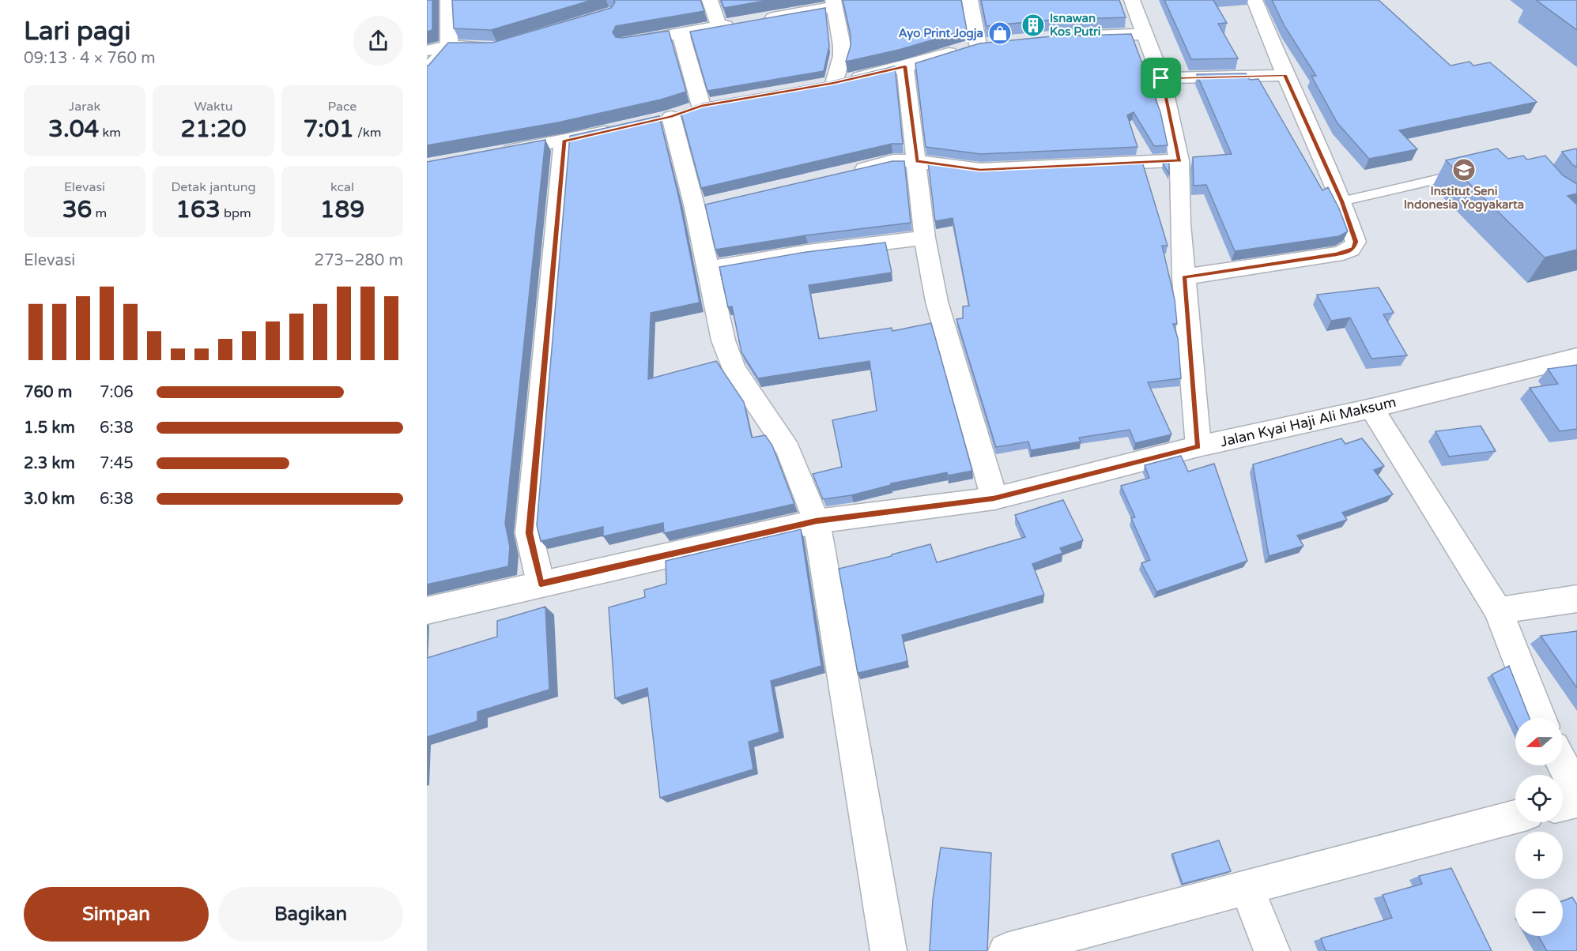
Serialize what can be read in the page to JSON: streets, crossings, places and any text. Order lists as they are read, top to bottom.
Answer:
{
  "streets": {
    "street": ["Jalan Kyai Haji Ali Maksum"]
  },
  "places": {
    "building": ["Isnawan Kos Putri"],
    "shop": ["Ayo Print Jogja"],
    "school or university": ["Institut Seni Indonesia Yogyakarta"]
  },
  "north": "left",
  "page": {
    "heading": ["Lari pagi", "09:13 · 4 × 760 m"],
    "stats": [
      ["Jarak", "3.04 km"],
      ["Waktu", "21:20"],
      ["Pace", "7:01 /km"],
      ["Elevasi", "36 m"],
      ["Detak jantung", "163 bpm"],
      ["kcal", "189"]
    ],
    "chart": ["Elevasi", "273–280 m"],
    "list": [
      {
        "name": "760 m",
        "note": "7:06"
      },
      {
        "name": "1.5 km",
        "note": "6:38"
      },
      {
        "name": "2.3 km",
        "note": "7:45"
      },
      {
        "name": "3.0 km",
        "note": "6:38"
      }
    ],
    "map_buttons": ["+", "−"],
    "buttons": ["Simpan", "Bagikan"]
  }
}
